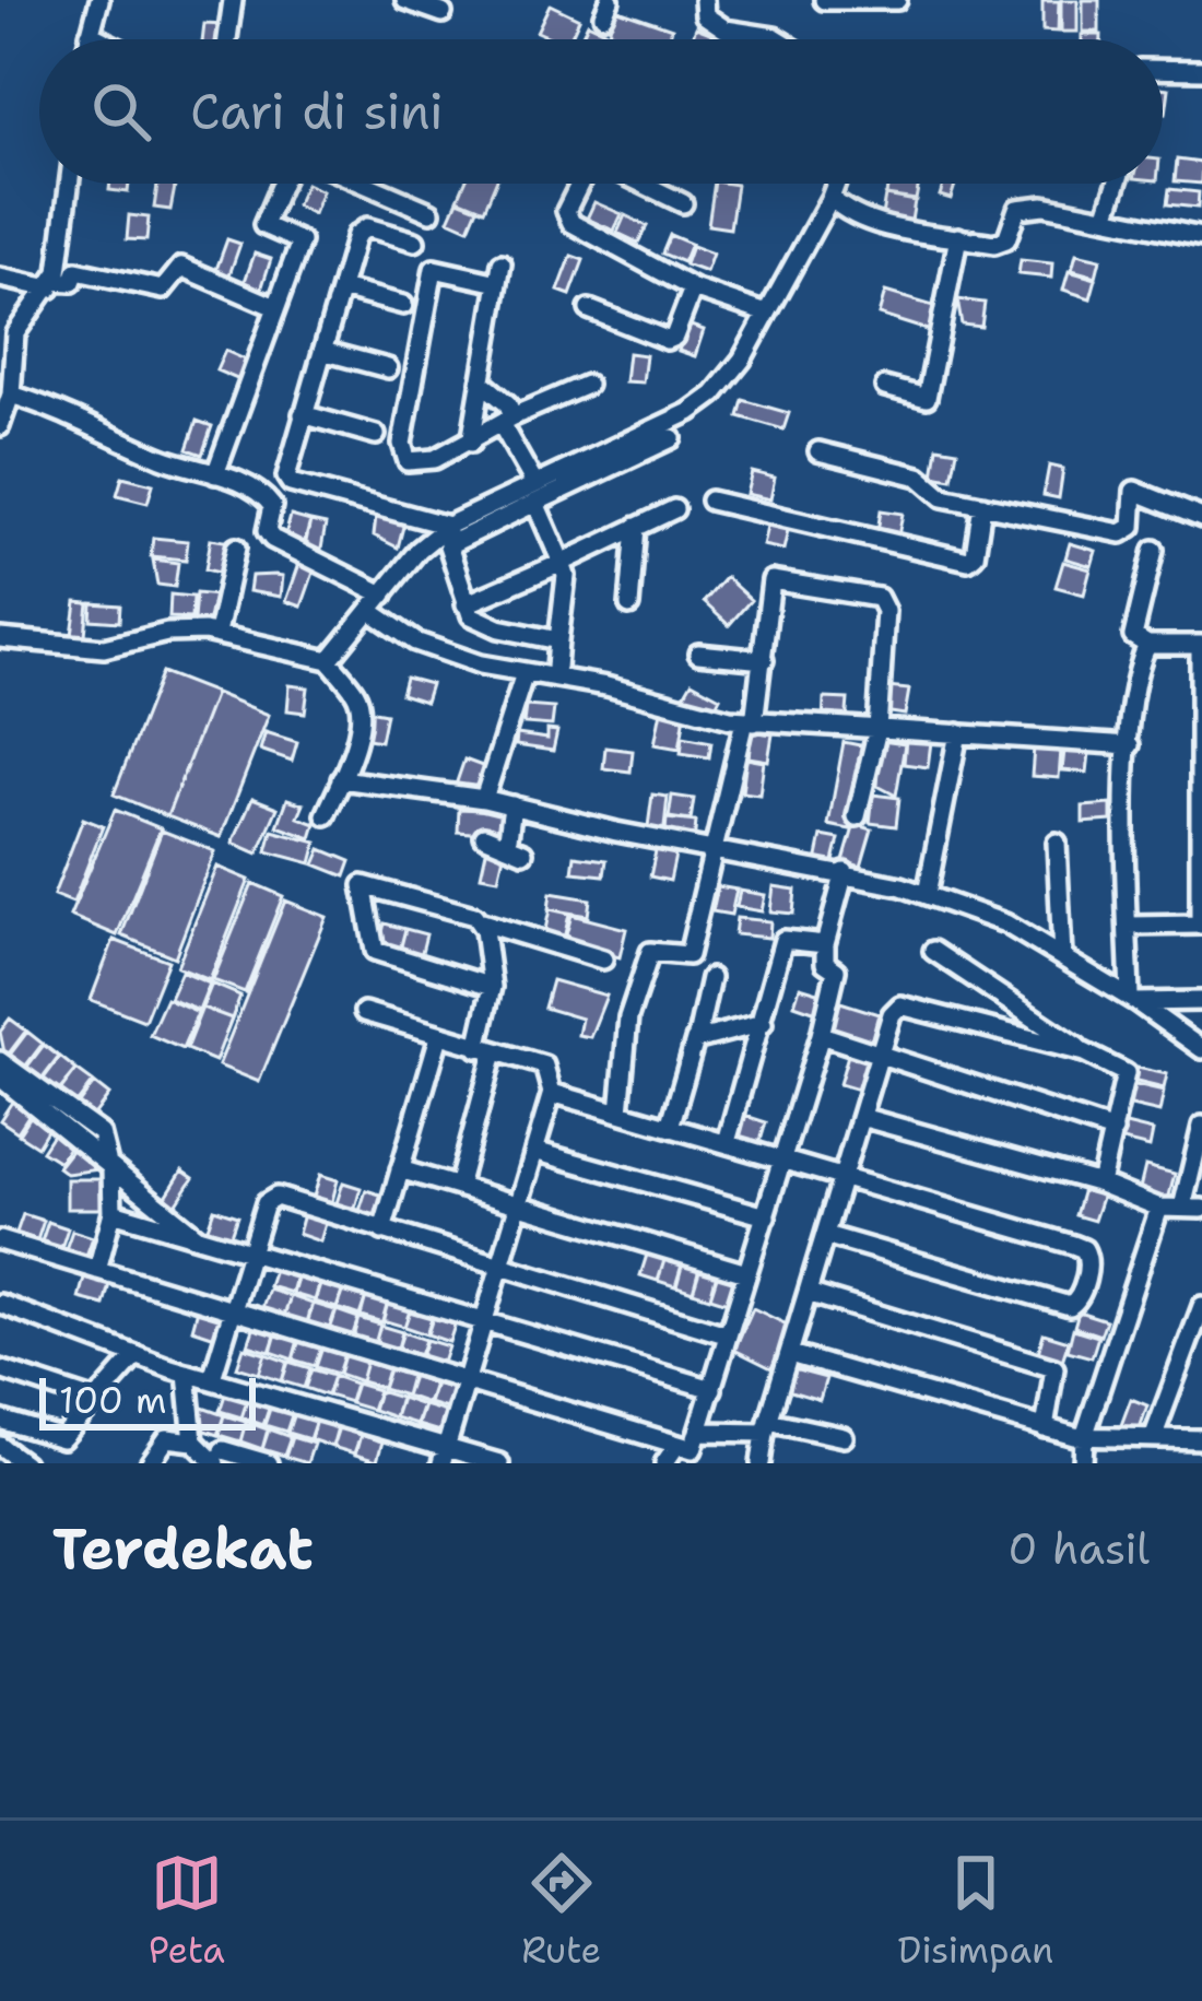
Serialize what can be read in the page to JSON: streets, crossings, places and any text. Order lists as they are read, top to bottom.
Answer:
{
  "scale_bar": "100 m",
  "page": {
    "search": "Cari di sini",
    "scale": "100 m",
    "heading": ["Terdekat", "0 hasil"],
    "nav": ["Peta", "Rute", "Disimpan"]
  }
}
